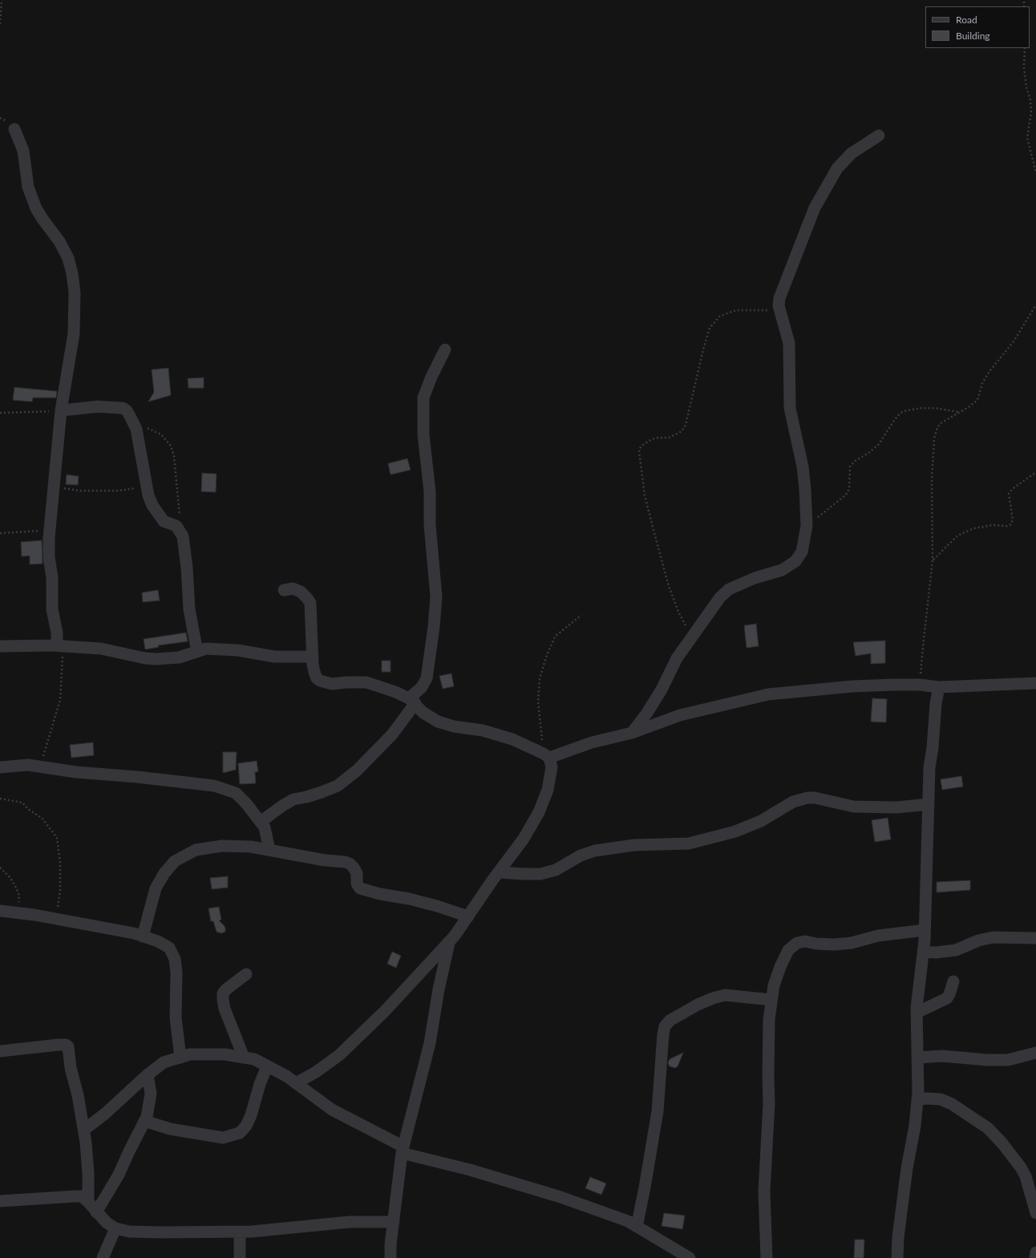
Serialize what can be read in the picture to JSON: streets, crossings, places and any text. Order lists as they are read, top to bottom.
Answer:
{
  "legend": ["Road", "Building"]
}
